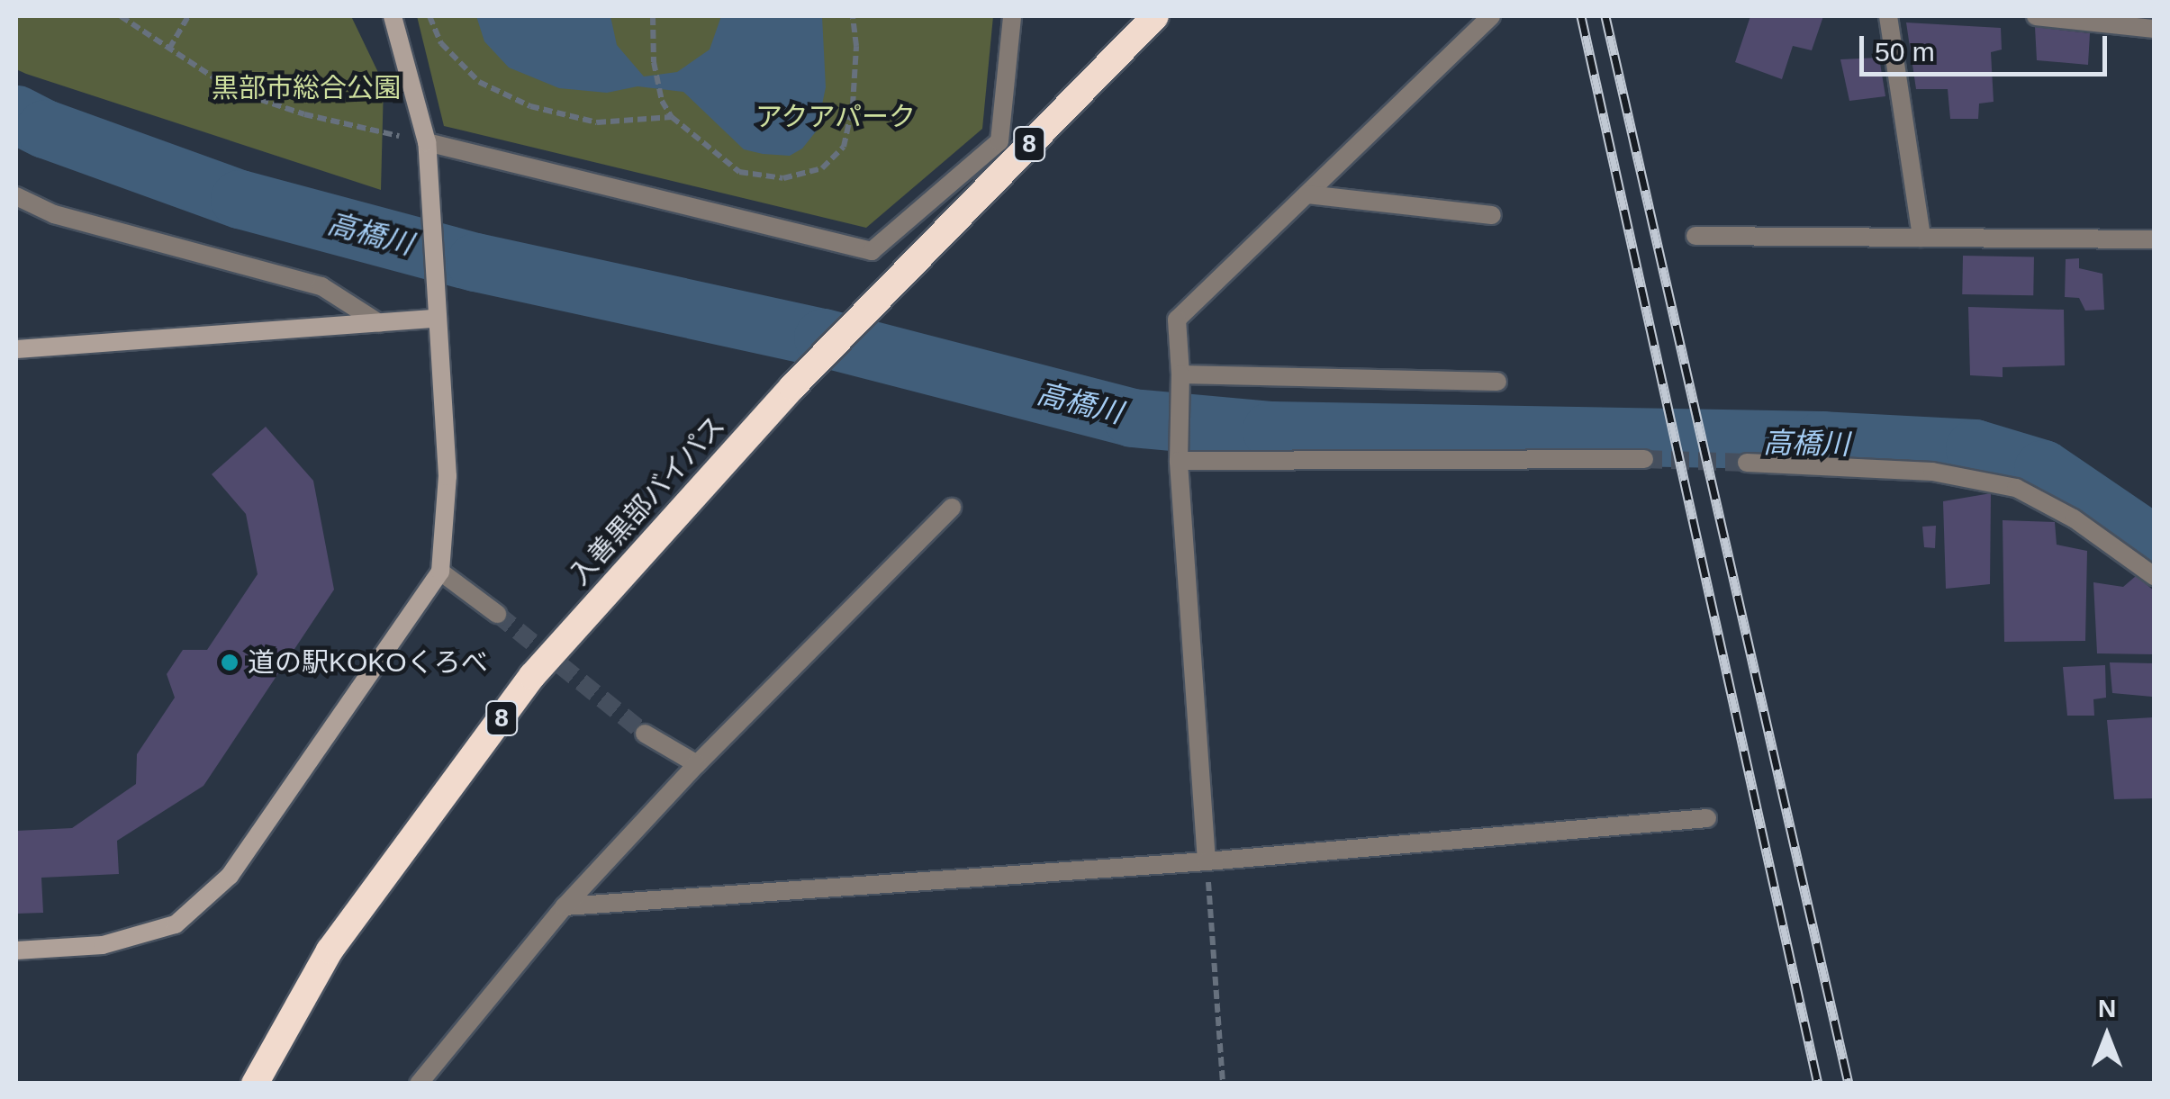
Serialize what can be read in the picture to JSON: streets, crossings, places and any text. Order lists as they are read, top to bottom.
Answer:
{
  "streets": {
    "highway": ["8", "入善黒部バイパス"]
  },
  "water": ["高橋川"],
  "parks": ["黒部市総合公園", "アクアパーク"],
  "places": ["道の駅KOKOくろべ"],
  "scale_bar": "50 m",
  "north": "top"
}
